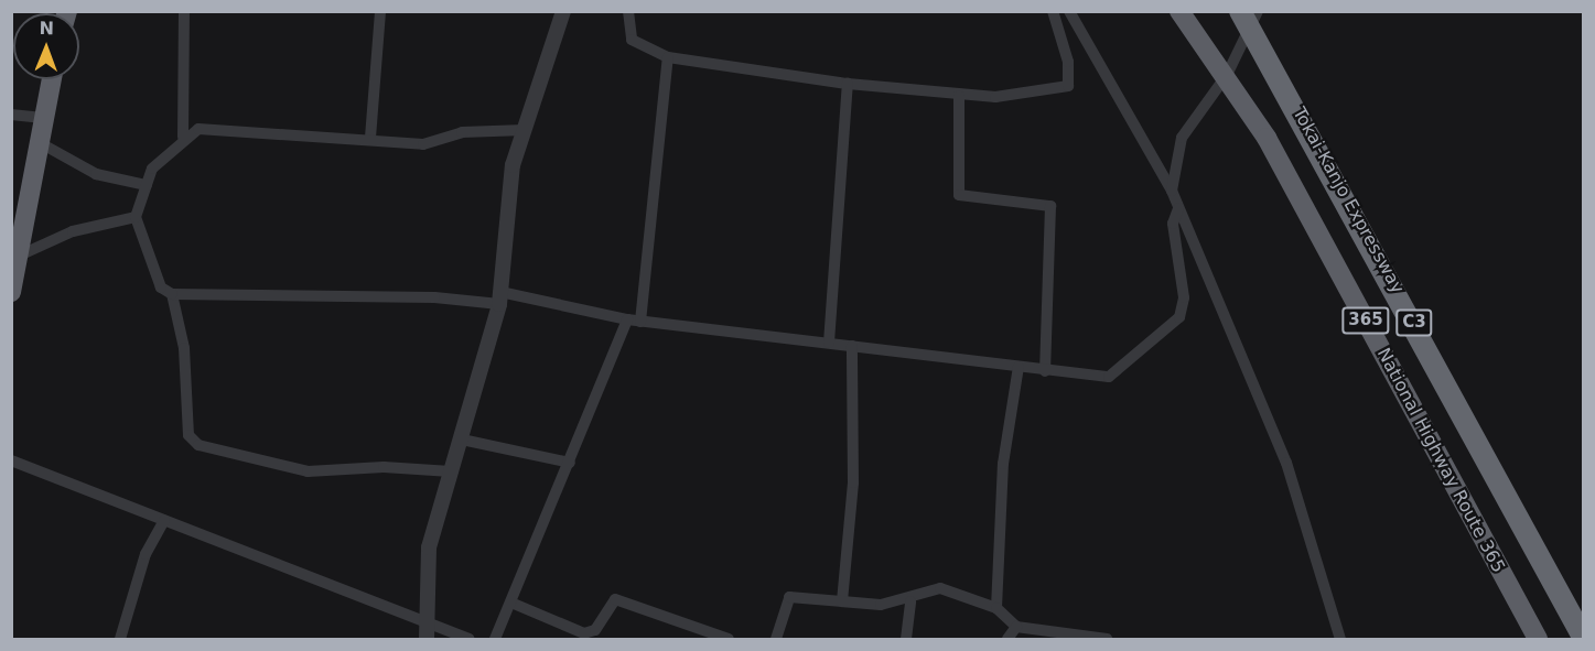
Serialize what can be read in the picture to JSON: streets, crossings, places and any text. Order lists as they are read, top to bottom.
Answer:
{
  "streets": {
    "highway": [
      "Tokai-Kanjo Expressway",
      "365",
      "C3",
      "National Highway Route 365"
    ]
  },
  "north": "top"
}
